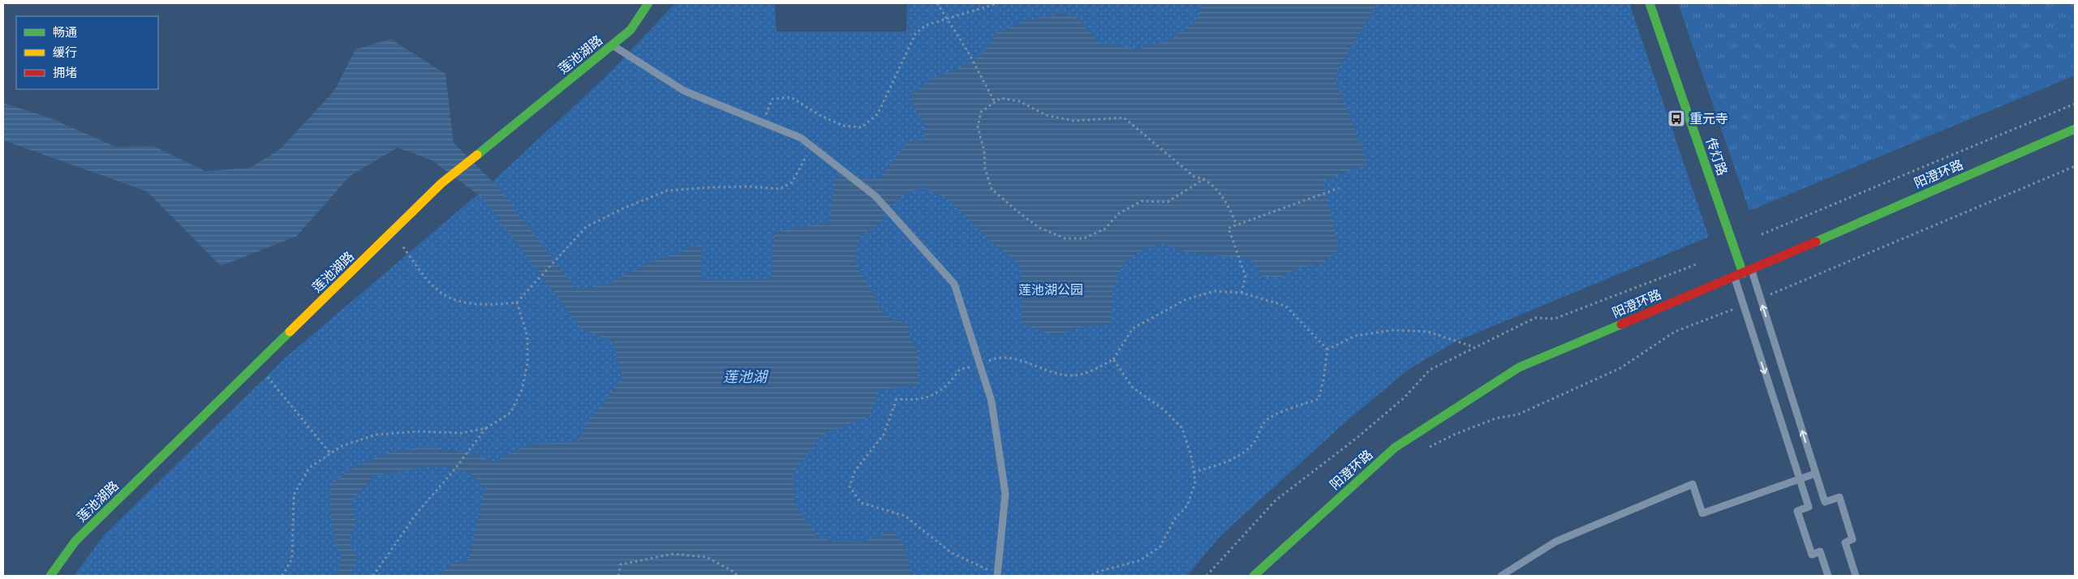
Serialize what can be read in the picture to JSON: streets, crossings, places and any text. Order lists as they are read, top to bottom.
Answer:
{
  "streets": {
    "street": ["莲池湖路", "传灯路", "阳澄环路"]
  },
  "crossings": [
    ["传灯路", "阳澄环路"]
  ],
  "water": ["莲池湖"],
  "parks": ["莲池湖公园"],
  "places": {
    "bus stop": ["重元寺"]
  },
  "legend": ["畅通", "缓行", "拥堵"]
}
